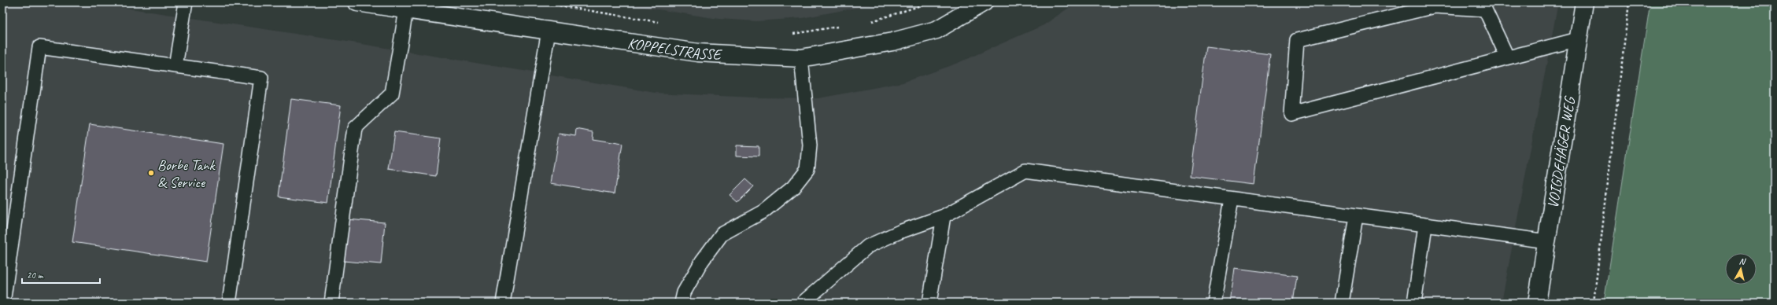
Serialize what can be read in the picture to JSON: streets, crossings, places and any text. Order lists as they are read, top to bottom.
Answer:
{
  "streets": {
    "street": ["KOPPELSTRASSE", "VOIGDEHÄGER WEG"]
  },
  "places": ["Borbe Tank & Service"],
  "scale_bar": "20 m",
  "north": "top"
}
